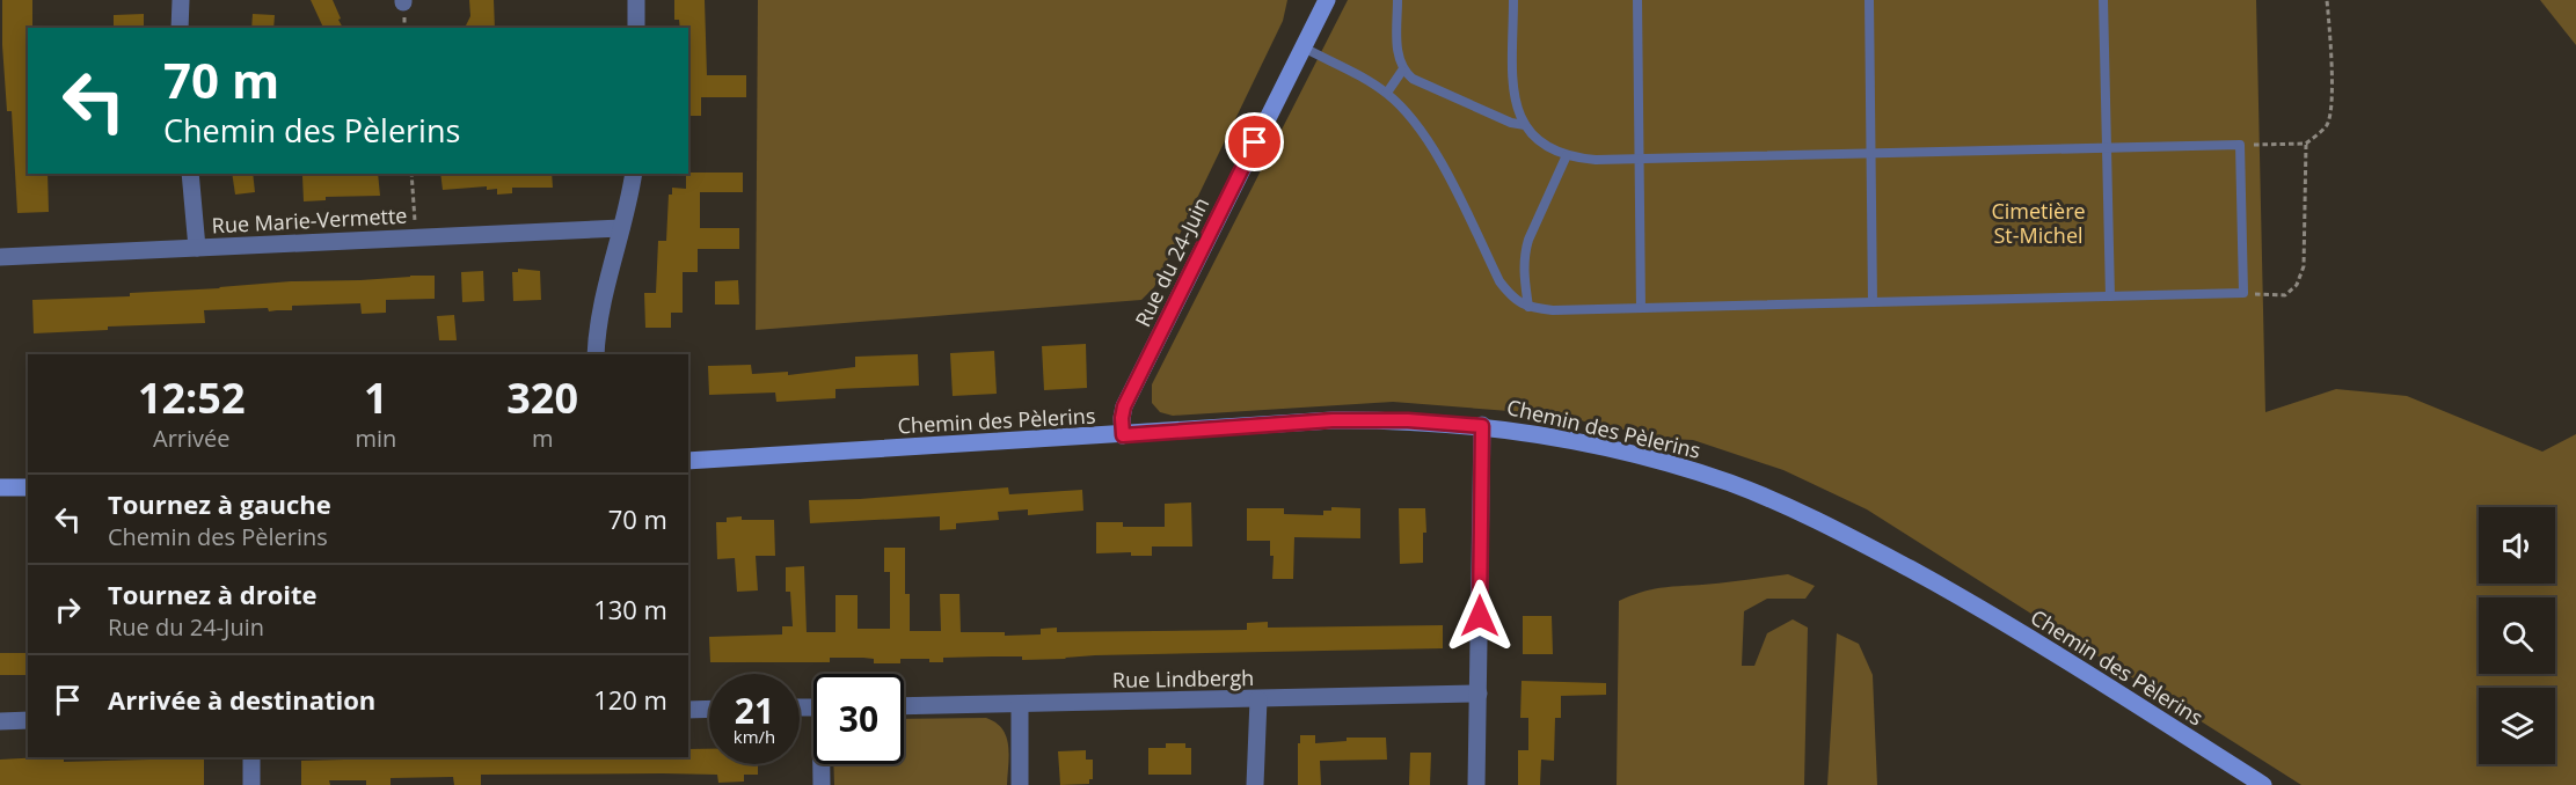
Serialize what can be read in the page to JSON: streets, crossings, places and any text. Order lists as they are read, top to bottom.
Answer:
{
  "streets": {
    "street": [
      "Rue Marie-Vermette",
      "Rue du 24-Juin",
      "Chemin des Pèlerins",
      "Rue Lindbergh"
    ]
  },
  "crossings": [
    ["Rue du 24-Juin", "Chemin des Pèlerins"]
  ],
  "parks": ["Cimetière St-Michel"],
  "page": {
    "turn": ["70 m", "Chemin des Pèlerins"],
    "eta": [
      "12:52",
      "Arrivée",
      "1",
      "min",
      "320",
      "m"
    ],
    "list": [
      {
        "name": "Tournez à gauche",
        "note": "Chemin des Pèlerins",
        "value": "70 m"
      },
      {
        "name": "Tournez à droite",
        "note": "Rue du 24-Juin",
        "value": "130 m"
      },
      {
        "name": "Arrivée à destination",
        "value": "120 m"
      }
    ],
    "speed": "21 km/h",
    "limit": "30"
  }
}
